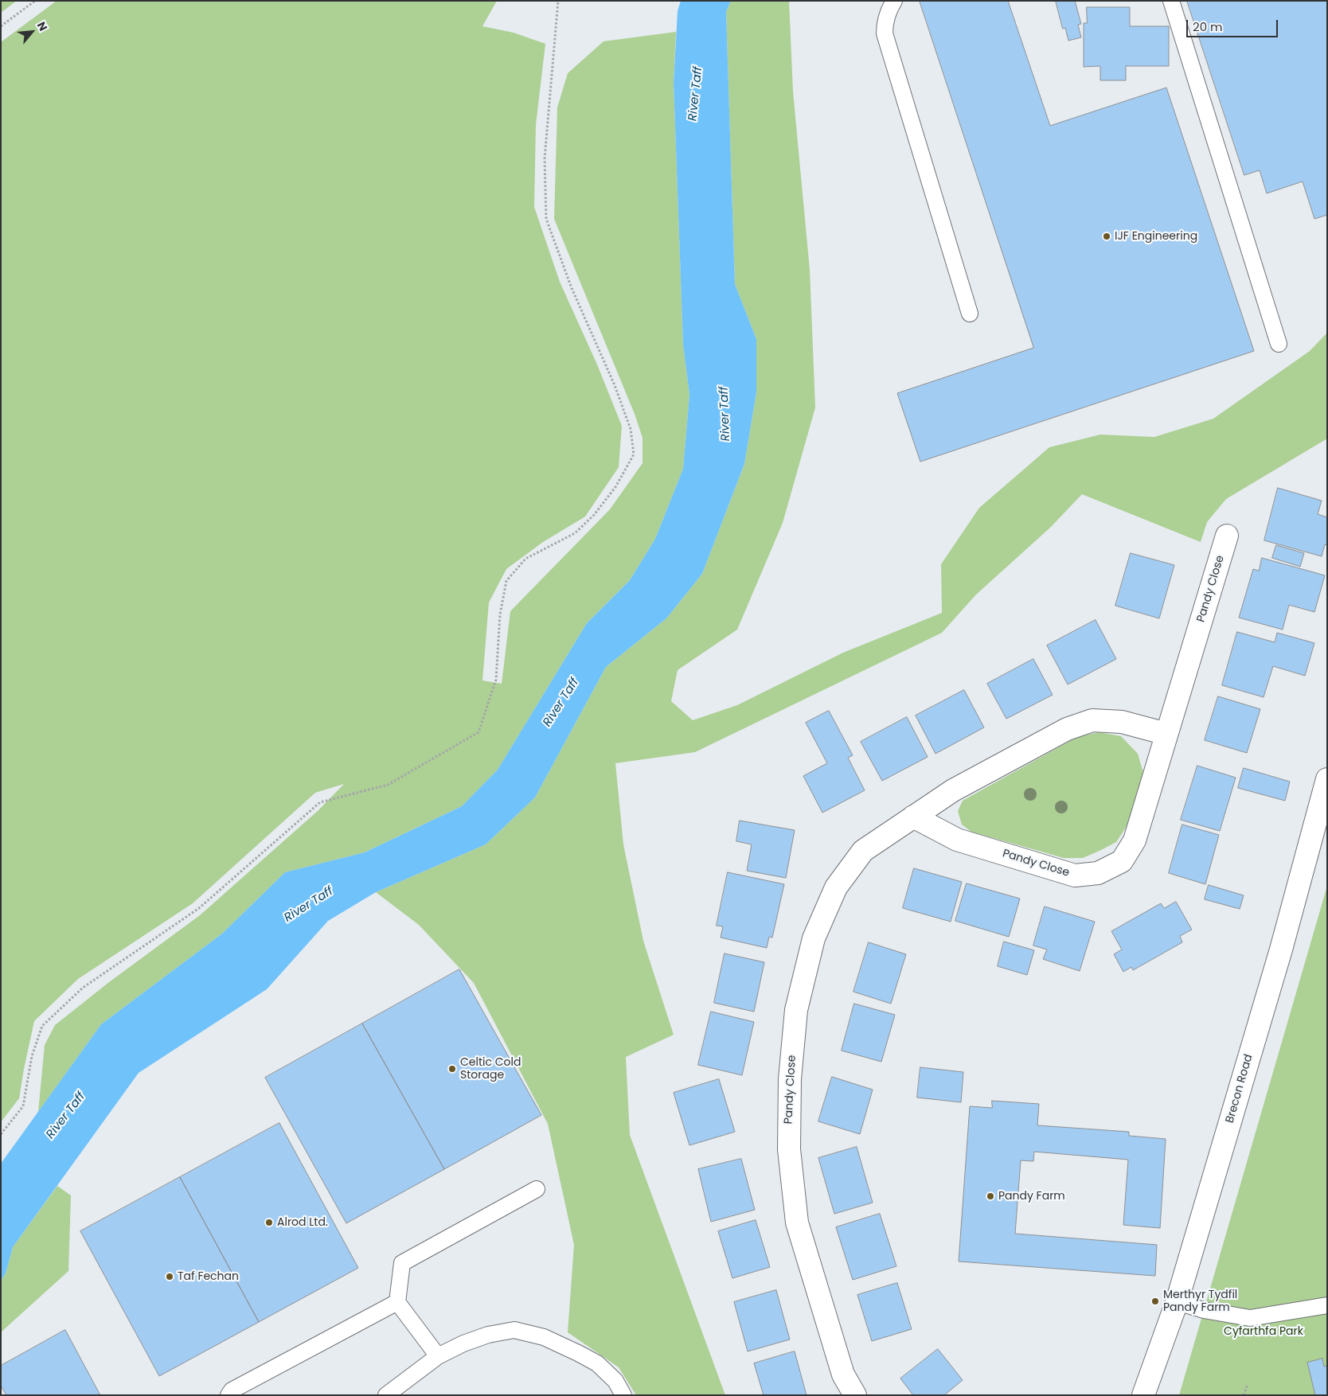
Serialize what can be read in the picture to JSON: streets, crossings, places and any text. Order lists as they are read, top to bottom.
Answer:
{
  "streets": {
    "street": ["Pandy Close", "Brecon Road"]
  },
  "water": ["River Taff"],
  "parks": ["Cyfarthfa Park"],
  "places": [
    "IJF Engineering",
    "Celtic Cold Storage",
    "Pandy Farm",
    "Alrod Ltd.",
    "Taf Fechan",
    "Merthyr Tydfil Pandy Farm"
  ],
  "scale_bar": "20 m",
  "north": "top right"
}
